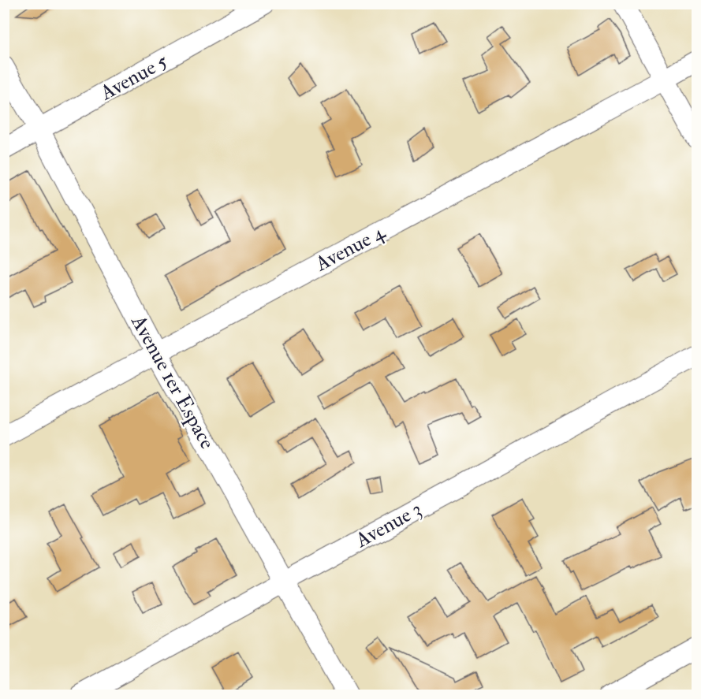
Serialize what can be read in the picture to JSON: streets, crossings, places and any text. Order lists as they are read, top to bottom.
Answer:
{
  "streets": {
    "street": [
      "Avenue 5",
      "Avenue 4",
      "Avenue 1er Espace",
      "Avenue 3"
    ]
  },
  "crossings": [
    ["Avenue 5", "Avenue 1er Espace"],
    ["Avenue 4", "Avenue 1er Espace"],
    ["Avenue 1er Espace", "Avenue 3"]
  ]
}
